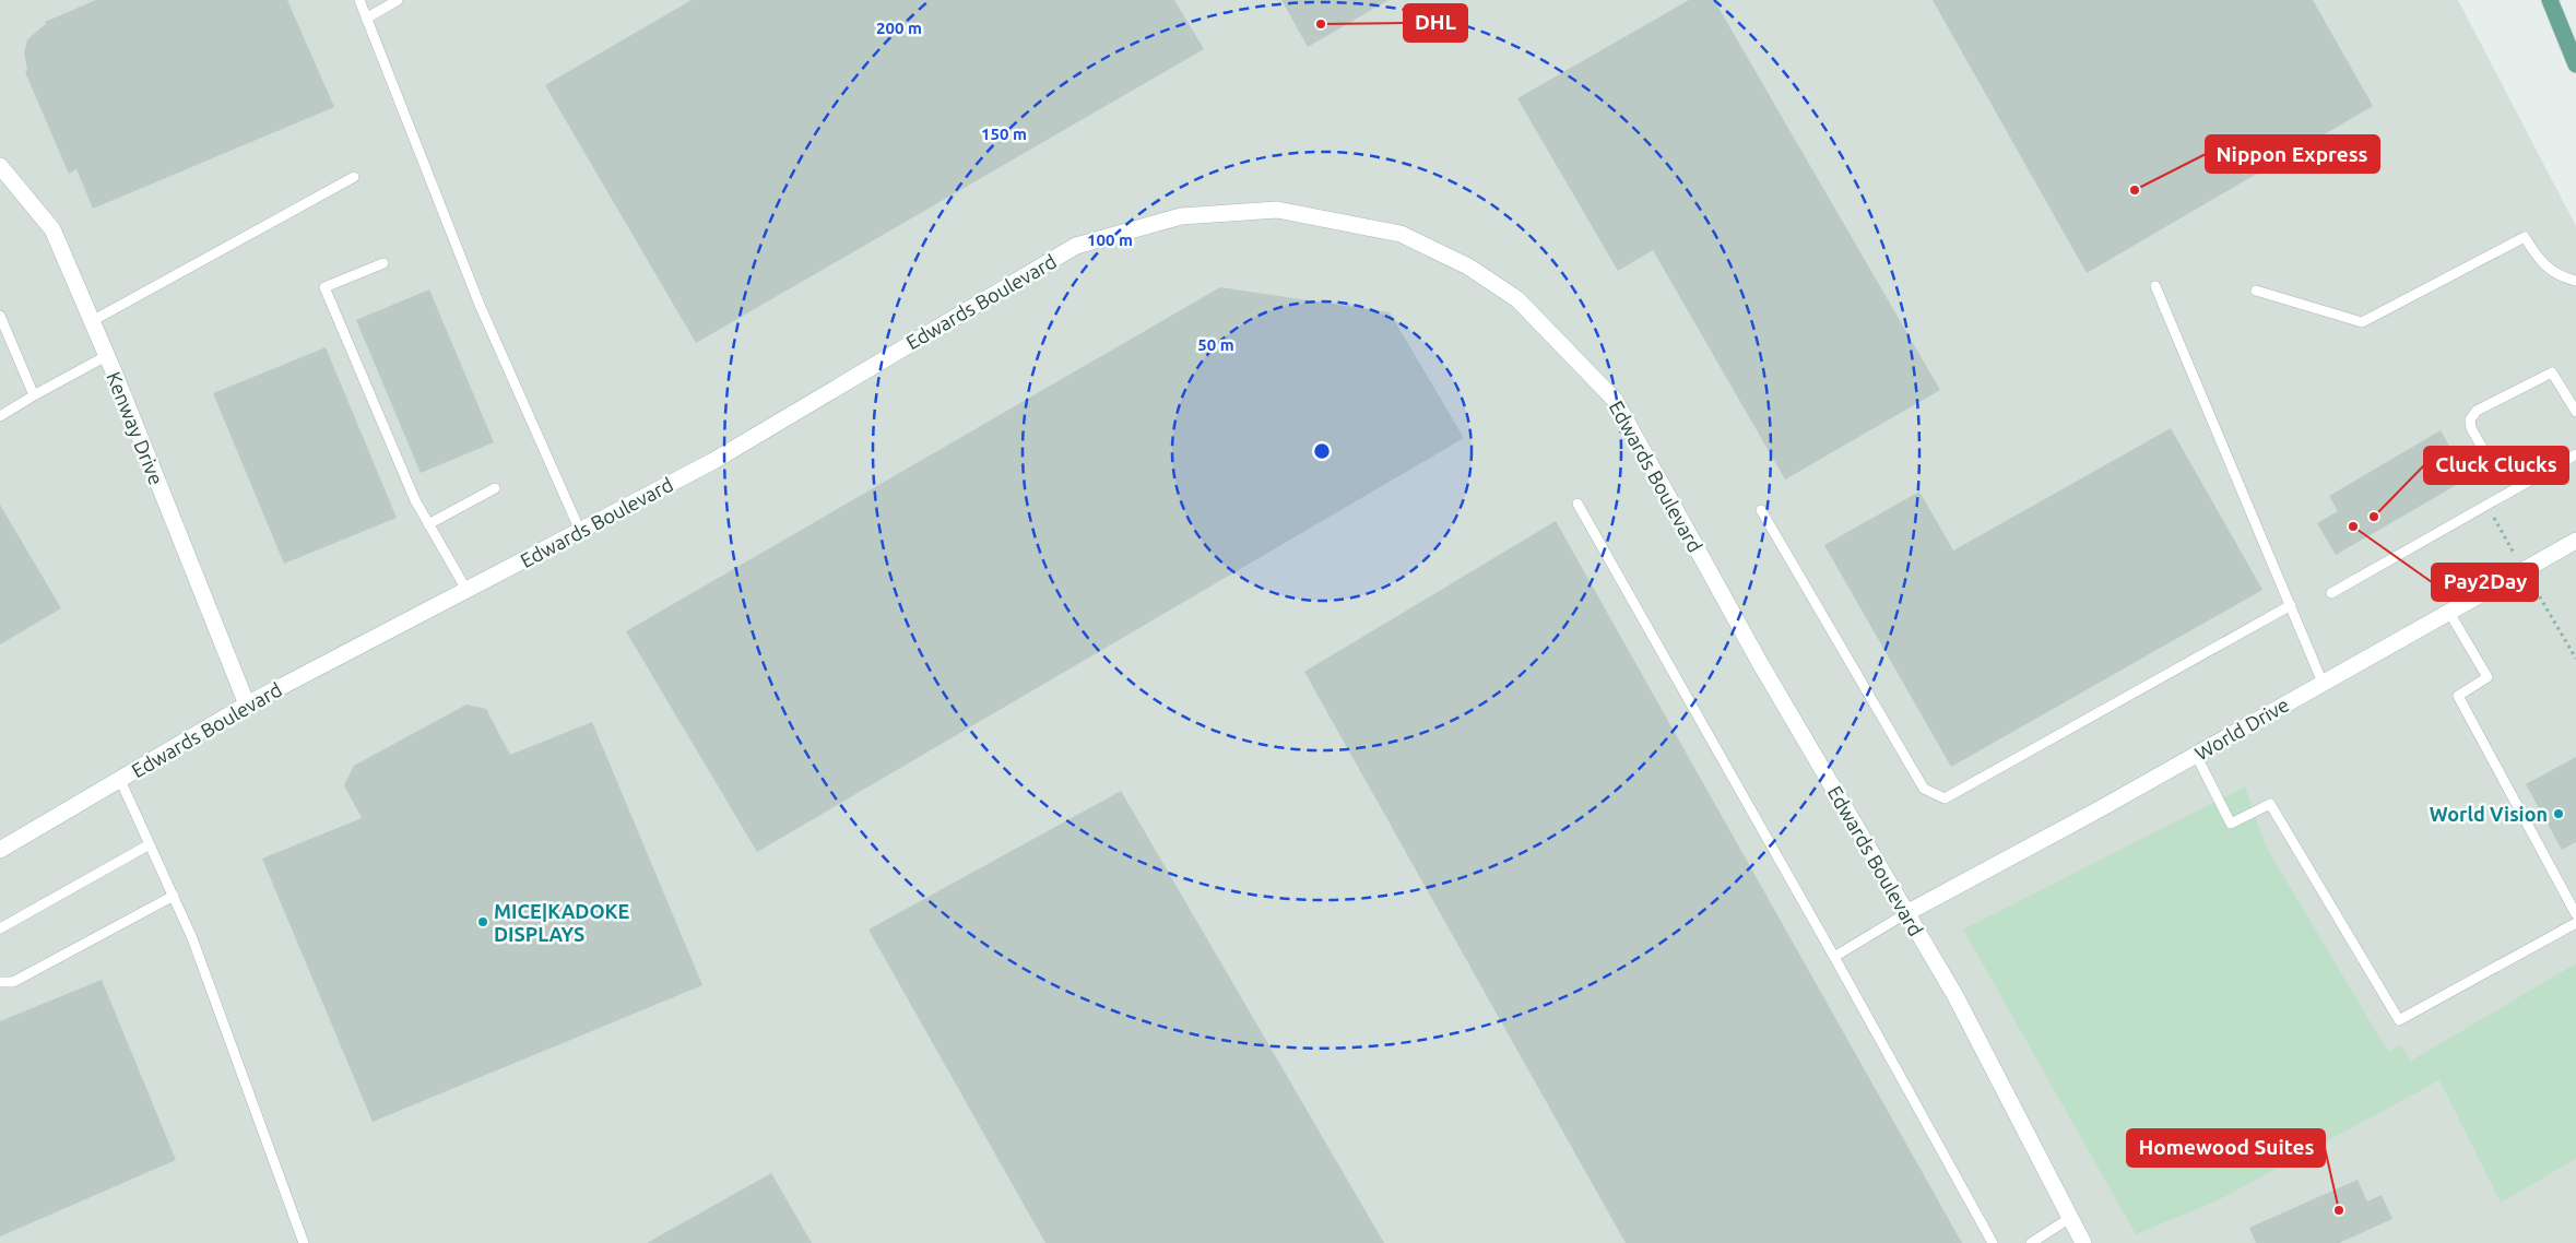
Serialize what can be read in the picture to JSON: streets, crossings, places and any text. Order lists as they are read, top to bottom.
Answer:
{
  "streets": {
    "street": ["Edwards Boulevard", "Kenway Drive", "World Drive"]
  },
  "crossings": [
    ["Edwards Boulevard", "Kenway Drive"],
    ["Edwards Boulevard", "World Drive"]
  ],
  "places": [
    "DHL",
    "Nippon Express",
    "Cluck Clucks",
    "Pay2Day",
    "World Vision",
    "MICE|KADOKE DISPLAYS",
    "Homewood Suites"
  ],
  "rings": [
    "200 m",
    "150 m",
    "100 m",
    "50 m"
  ]
}
